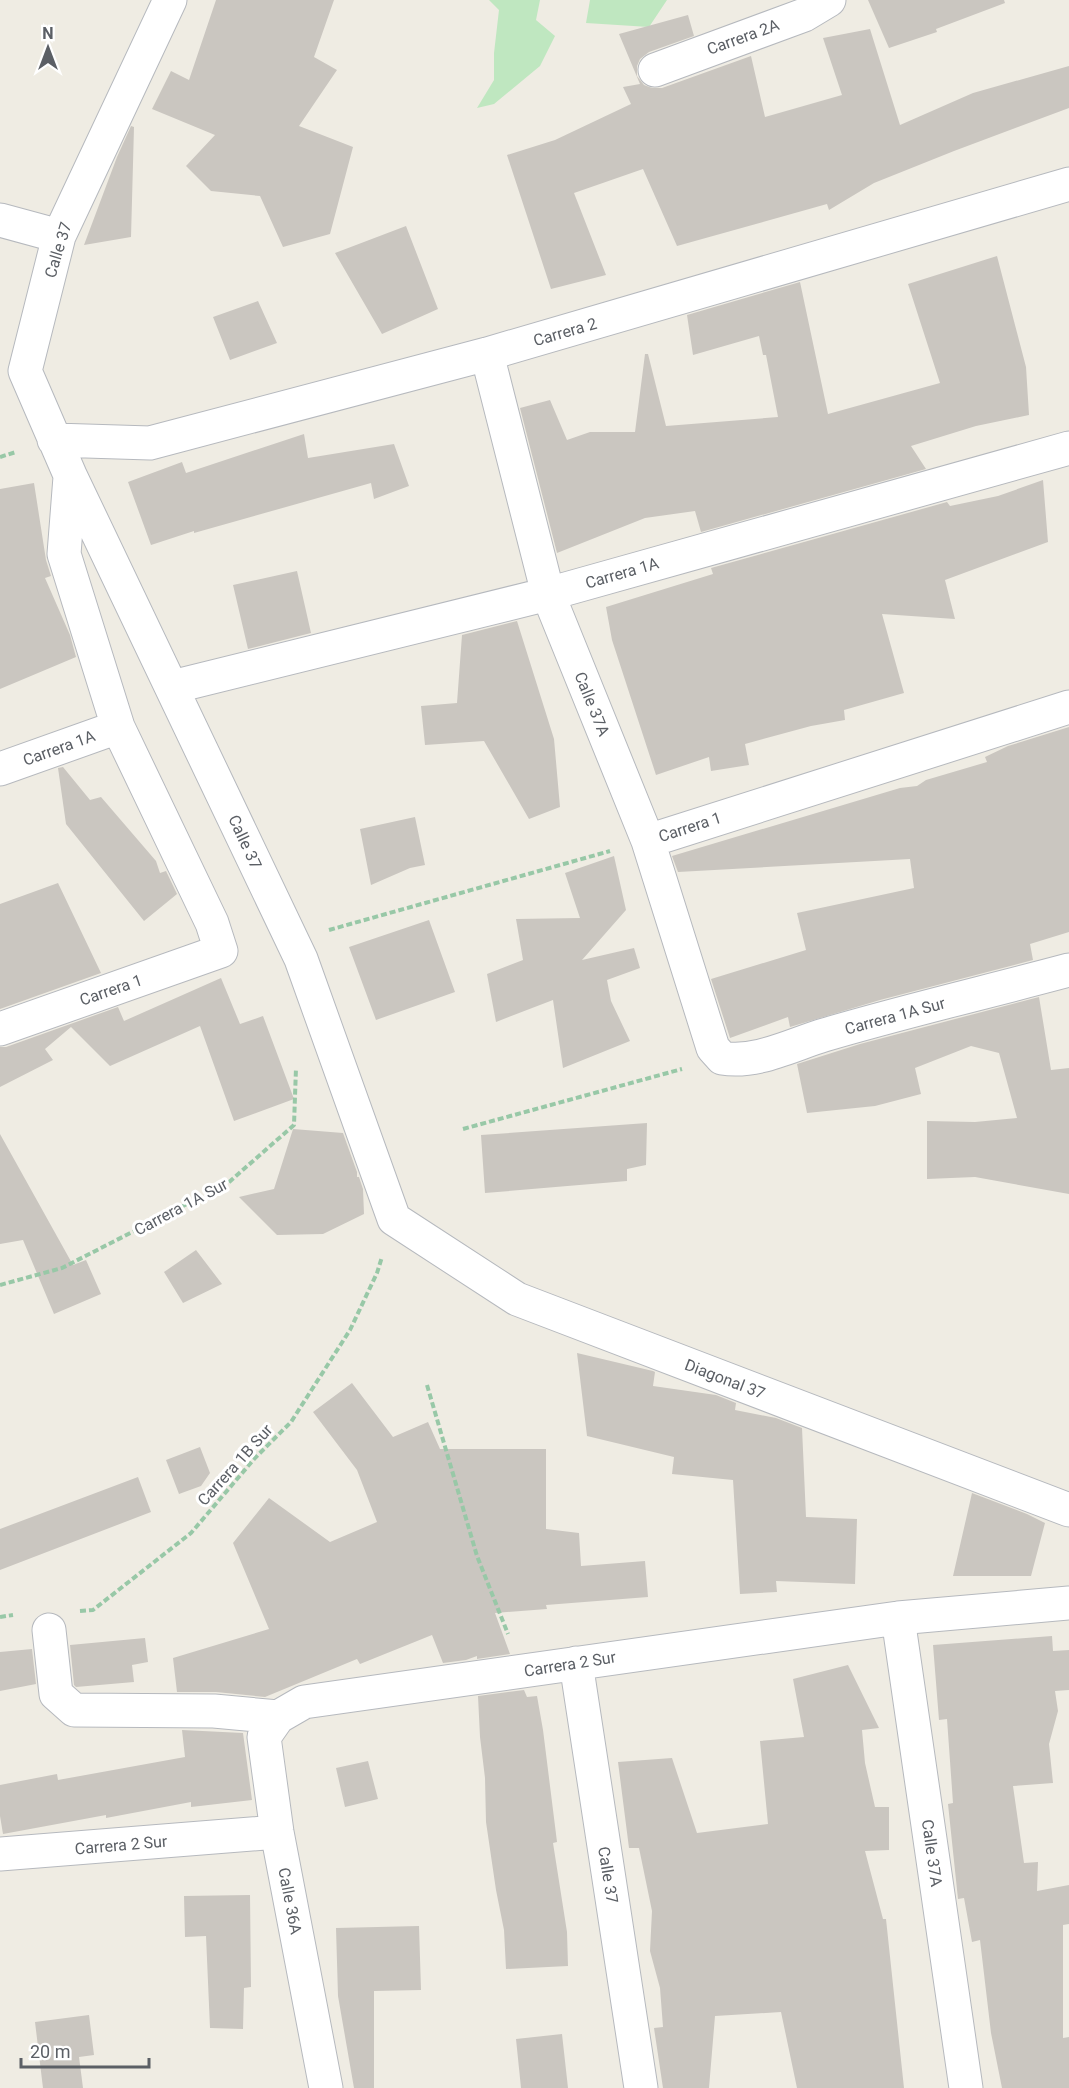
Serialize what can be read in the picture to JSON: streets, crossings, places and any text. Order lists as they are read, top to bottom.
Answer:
{
  "streets": {
    "street": [
      "Carrera 2A",
      "Calle 37",
      "Carrera 2",
      "Carrera 1A",
      "Calle 37A",
      "Carrera 1",
      "Carrera 1A Sur",
      "Diagonal 37",
      "Carrera 2 Sur",
      "Calle 36A"
    ],
    "path": ["Carrera 1B Sur"]
  },
  "crossings": [
    ["Calle 37", "Carrera 2"],
    ["Calle 37", "Carrera 1A"],
    ["Calle 37", "Carrera 1"],
    ["Calle 37", "Diagonal 37"],
    ["Calle 37", "Carrera 1B Sur"],
    ["Calle 37", "Carrera 2 Sur"],
    ["Carrera 2", "Calle 37A"],
    ["Carrera 1A", "Calle 37A"],
    ["Calle 37A", "Carrera 1"],
    ["Calle 37A", "Carrera 1A Sur"],
    ["Calle 37A", "Carrera 2 Sur"],
    ["Diagonal 37", "Carrera 1B Sur"],
    ["Carrera 2 Sur", "Calle 36A"]
  ],
  "scale_bar": "20 m",
  "north": "top"
}
